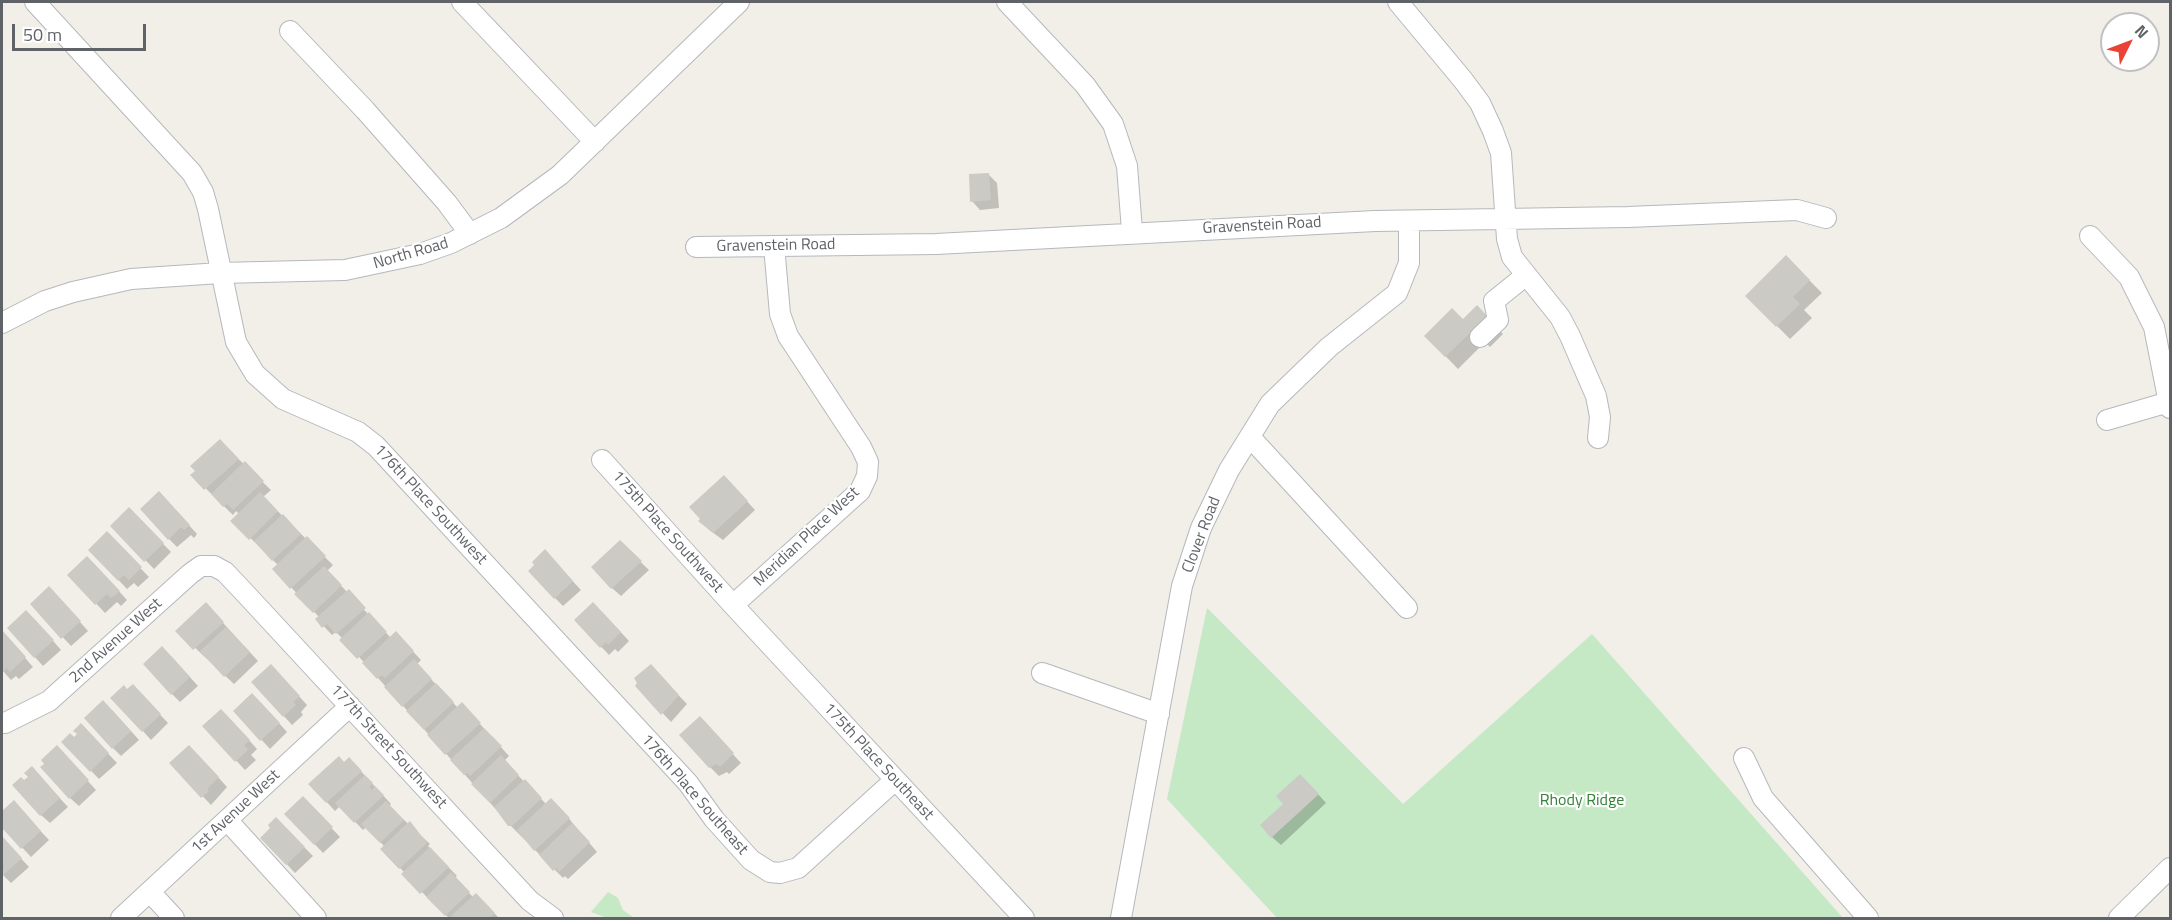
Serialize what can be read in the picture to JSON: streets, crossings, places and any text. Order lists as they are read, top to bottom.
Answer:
{
  "streets": {
    "street": [
      "Gravenstein Road",
      "North Road",
      "176th Place Southwest",
      "175th Place Southwest",
      "Clover Road",
      "Meridian Place West",
      "2nd Avenue West",
      "177th Street Southwest",
      "175th Place Southeast",
      "176th Place Southeast",
      "1st Avenue West"
    ]
  },
  "crossings": [
    ["Gravenstein Road", "Clover Road"],
    ["Gravenstein Road", "Meridian Place West"],
    ["North Road", "176th Place Southwest"],
    ["176th Place Southwest", "176th Place Southeast"],
    ["175th Place Southwest", "Meridian Place West"],
    ["175th Place Southwest", "175th Place Southeast"],
    ["Meridian Place West", "175th Place Southeast"],
    ["2nd Avenue West", "177th Street Southwest"],
    ["177th Street Southwest", "1st Avenue West"],
    ["175th Place Southeast", "176th Place Southeast"]
  ],
  "parks": ["Rhody Ridge"],
  "scale_bar": "50 m",
  "north": "top right"
}
